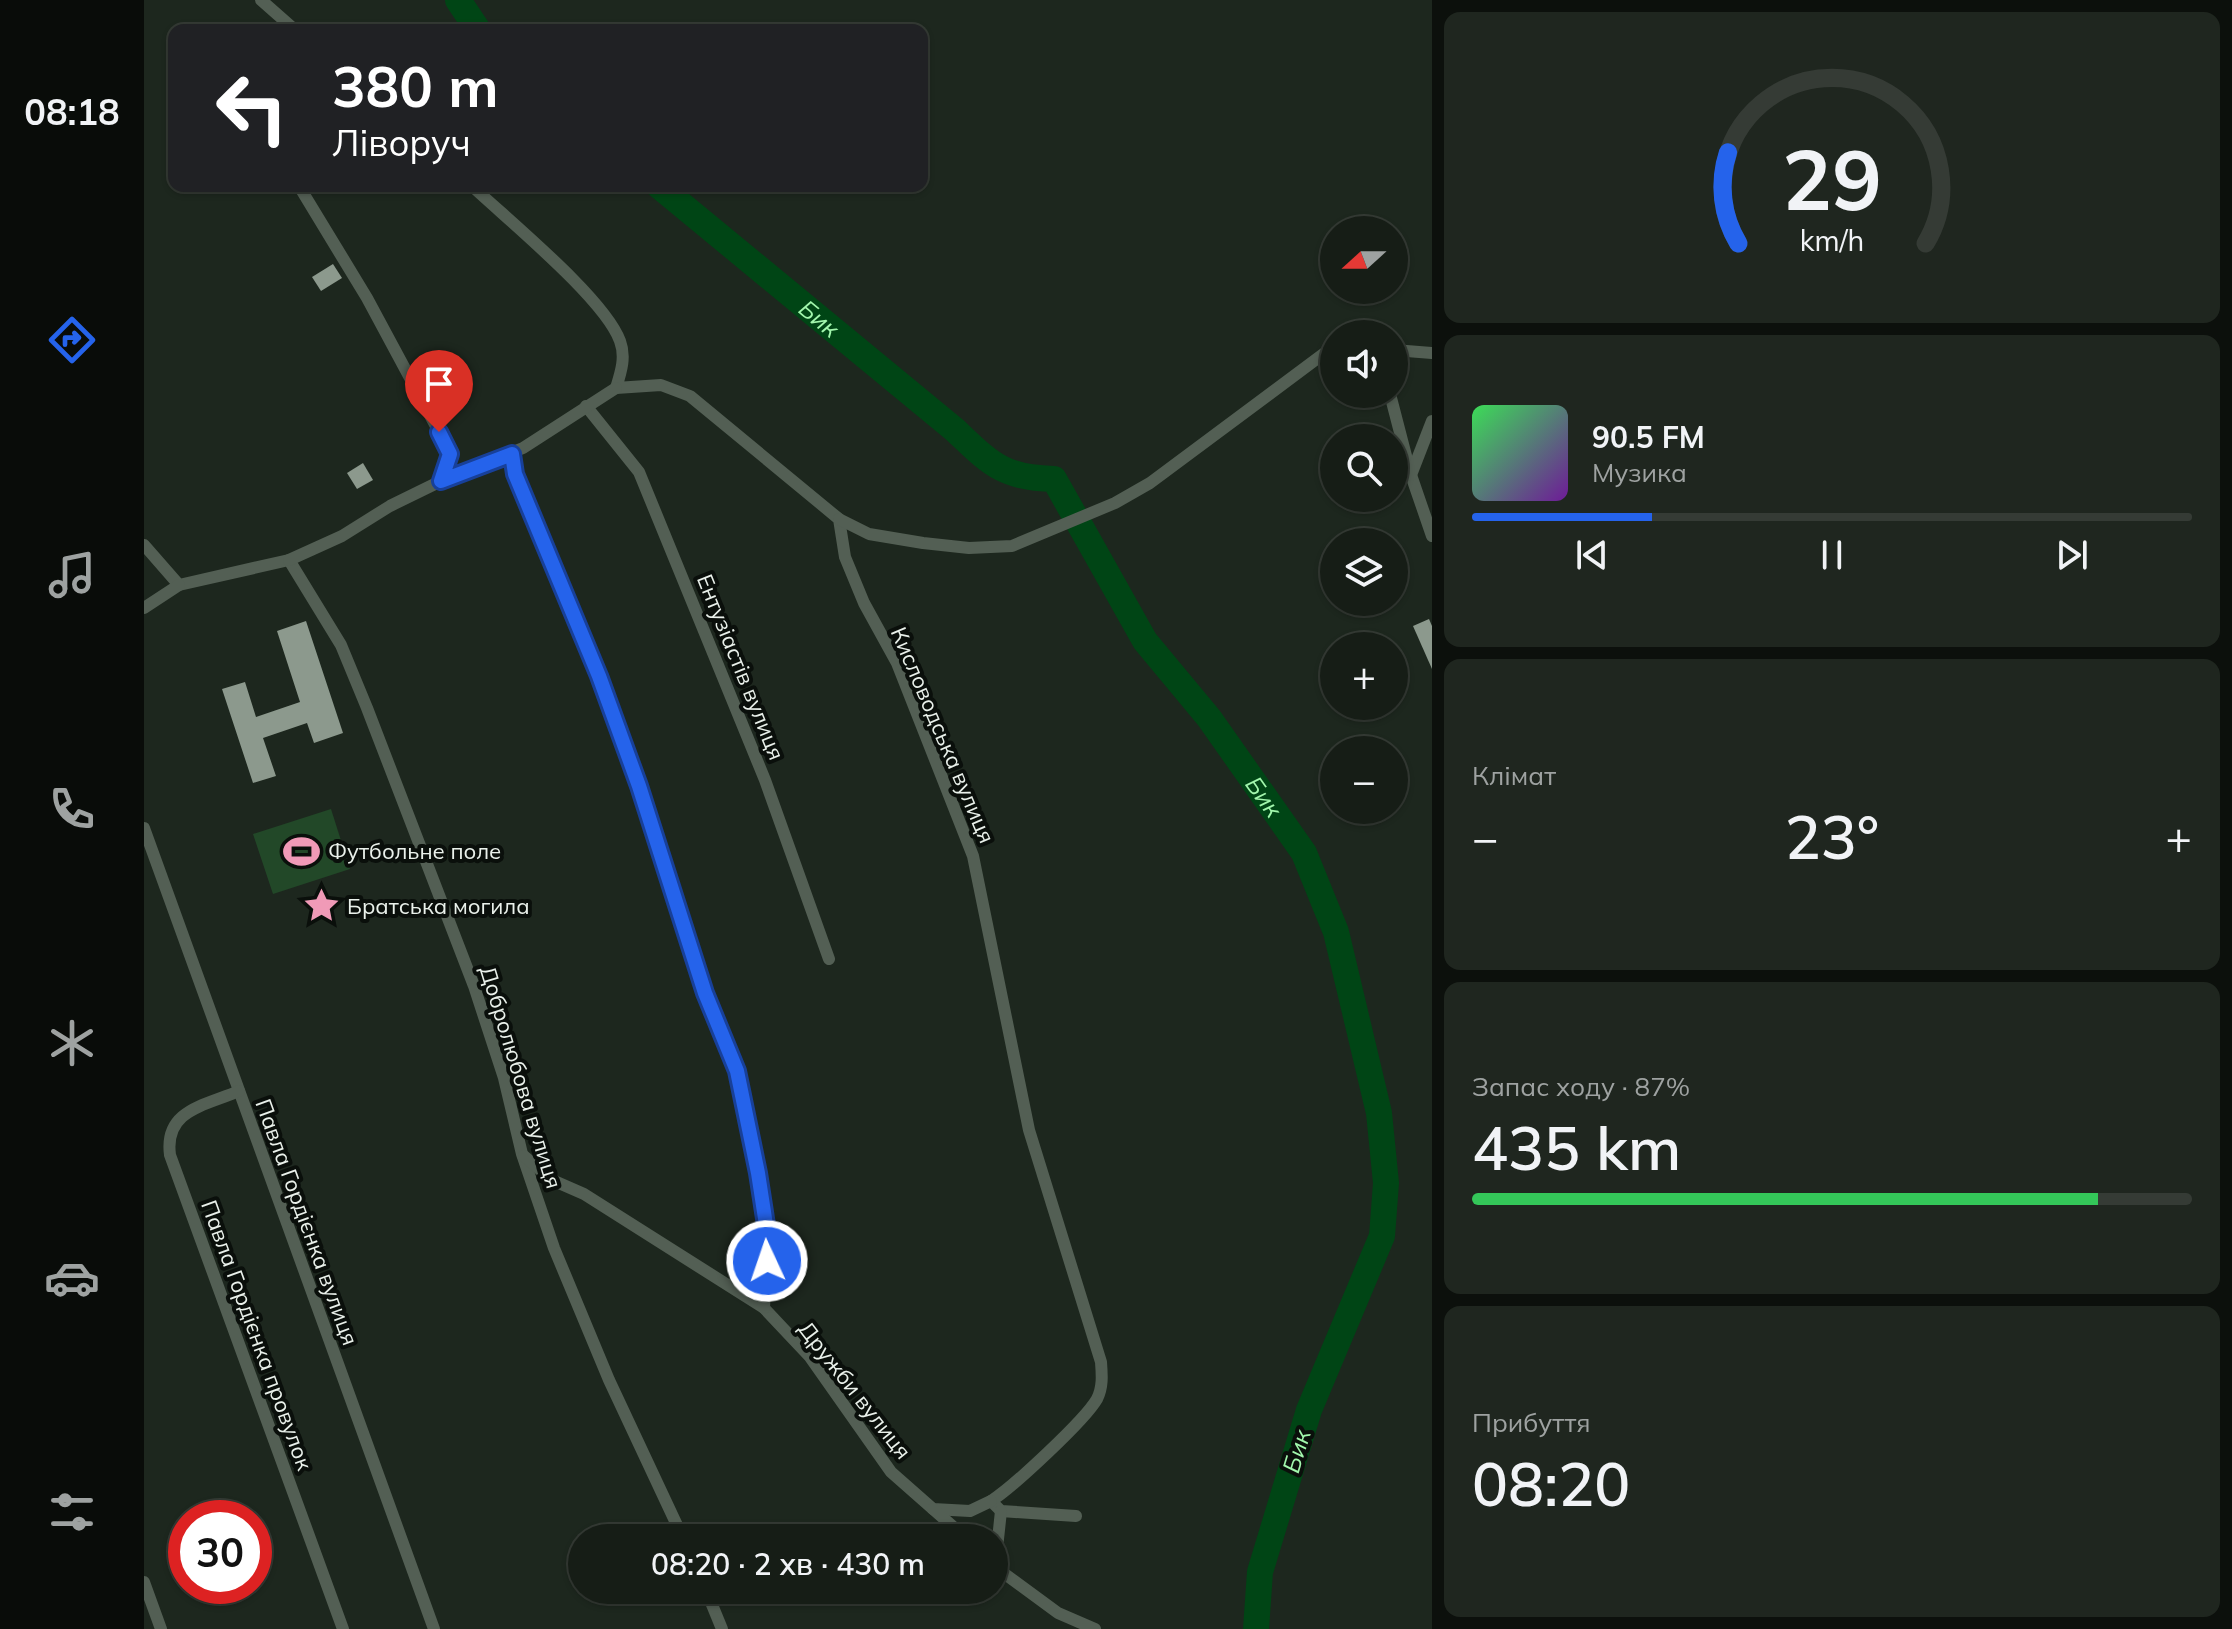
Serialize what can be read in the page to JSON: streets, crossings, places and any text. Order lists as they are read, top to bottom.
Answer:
{
  "streets": {
    "street": [
      "Ентузіастів вулиця",
      "Кисловодська вулиця",
      "Добролюбова вулиця",
      "Павла Гордієнка вулиця",
      "Павла Гордієнка провулок",
      "Дружби вулиця"
    ]
  },
  "crossings": [
    ["Добролюбова вулиця", "Дружби вулиця"],
    ["Павла Гордієнка вулиця", "Павла Гордієнка провулок"]
  ],
  "water": ["Бик"],
  "places": {
    "sports": ["Футбольне поле"],
    "place": ["Братська могила"]
  },
  "north": "left",
  "page": {
    "tabs": "08:18",
    "turn": ["380 m", "Ліворуч"],
    "map_buttons": ["+", "−"],
    "song": ["90.5 FM", "Музика"],
    "tile": [
      "Клімат",
      ["Запас ходу · 87%", "435 km"],
      ["Прибуття", "08:20"]
    ],
    "heat": ["−", "23°", "+"],
    "limit": "30",
    "trip": "08:20 · 2 хв · 430 m",
    "gauge": ["29", "km/h"]
  }
}
